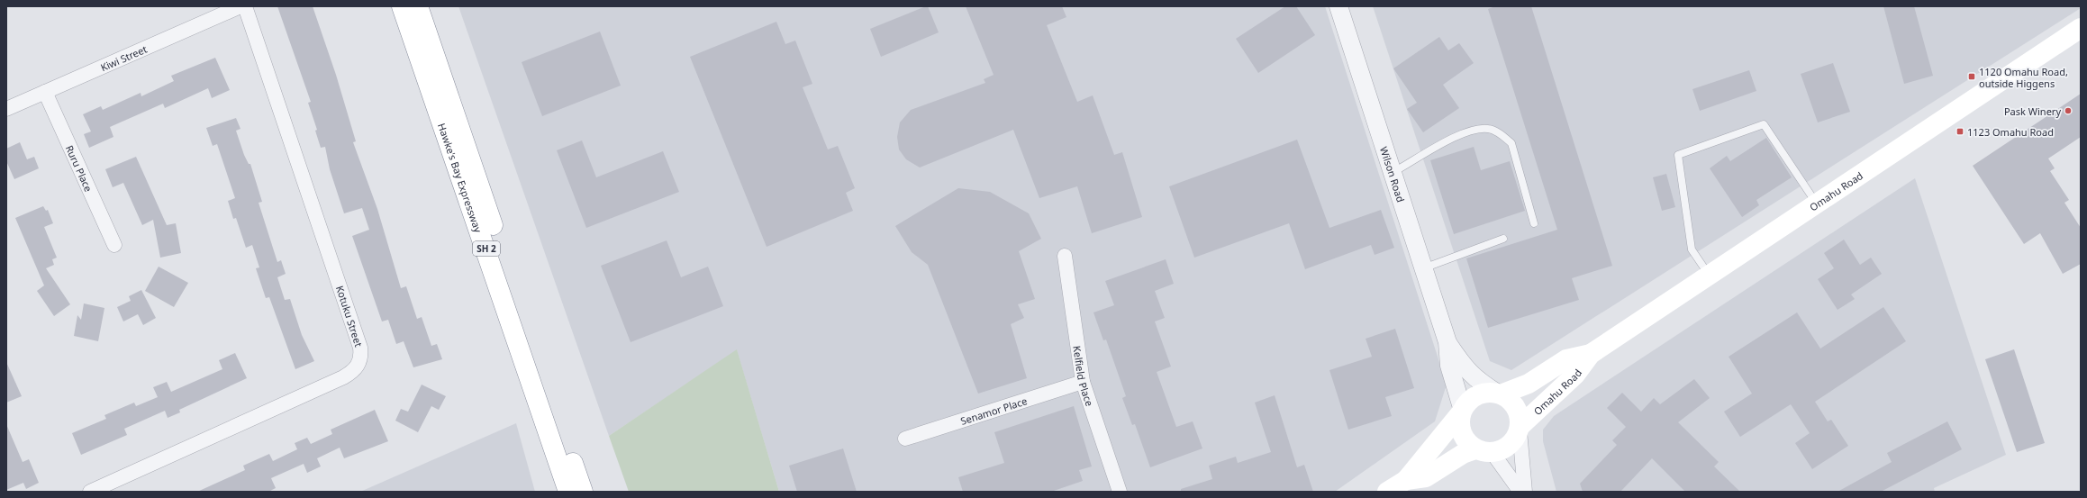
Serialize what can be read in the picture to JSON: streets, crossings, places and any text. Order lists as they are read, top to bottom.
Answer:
{
  "streets": {
    "main road": ["Hawke's Bay Expressway", "Omahu Road", "SH 2"],
    "street": [
      "Kiwi Street",
      "Ruru Place",
      "Wilson Road",
      "Kotuku Street",
      "Kelfield Place",
      "Senamor Place"
    ]
  },
  "crossings": [
    ["Kiwi Street", "Ruru Place"],
    ["Wilson Road", "Omahu Road"],
    ["Kelfield Place", "Senamor Place"]
  ],
  "places": {
    "transit": ["1120 Omahu Road, outside Higgens", "1123 Omahu Road"],
    "other": ["Pask Winery"]
  }
}
